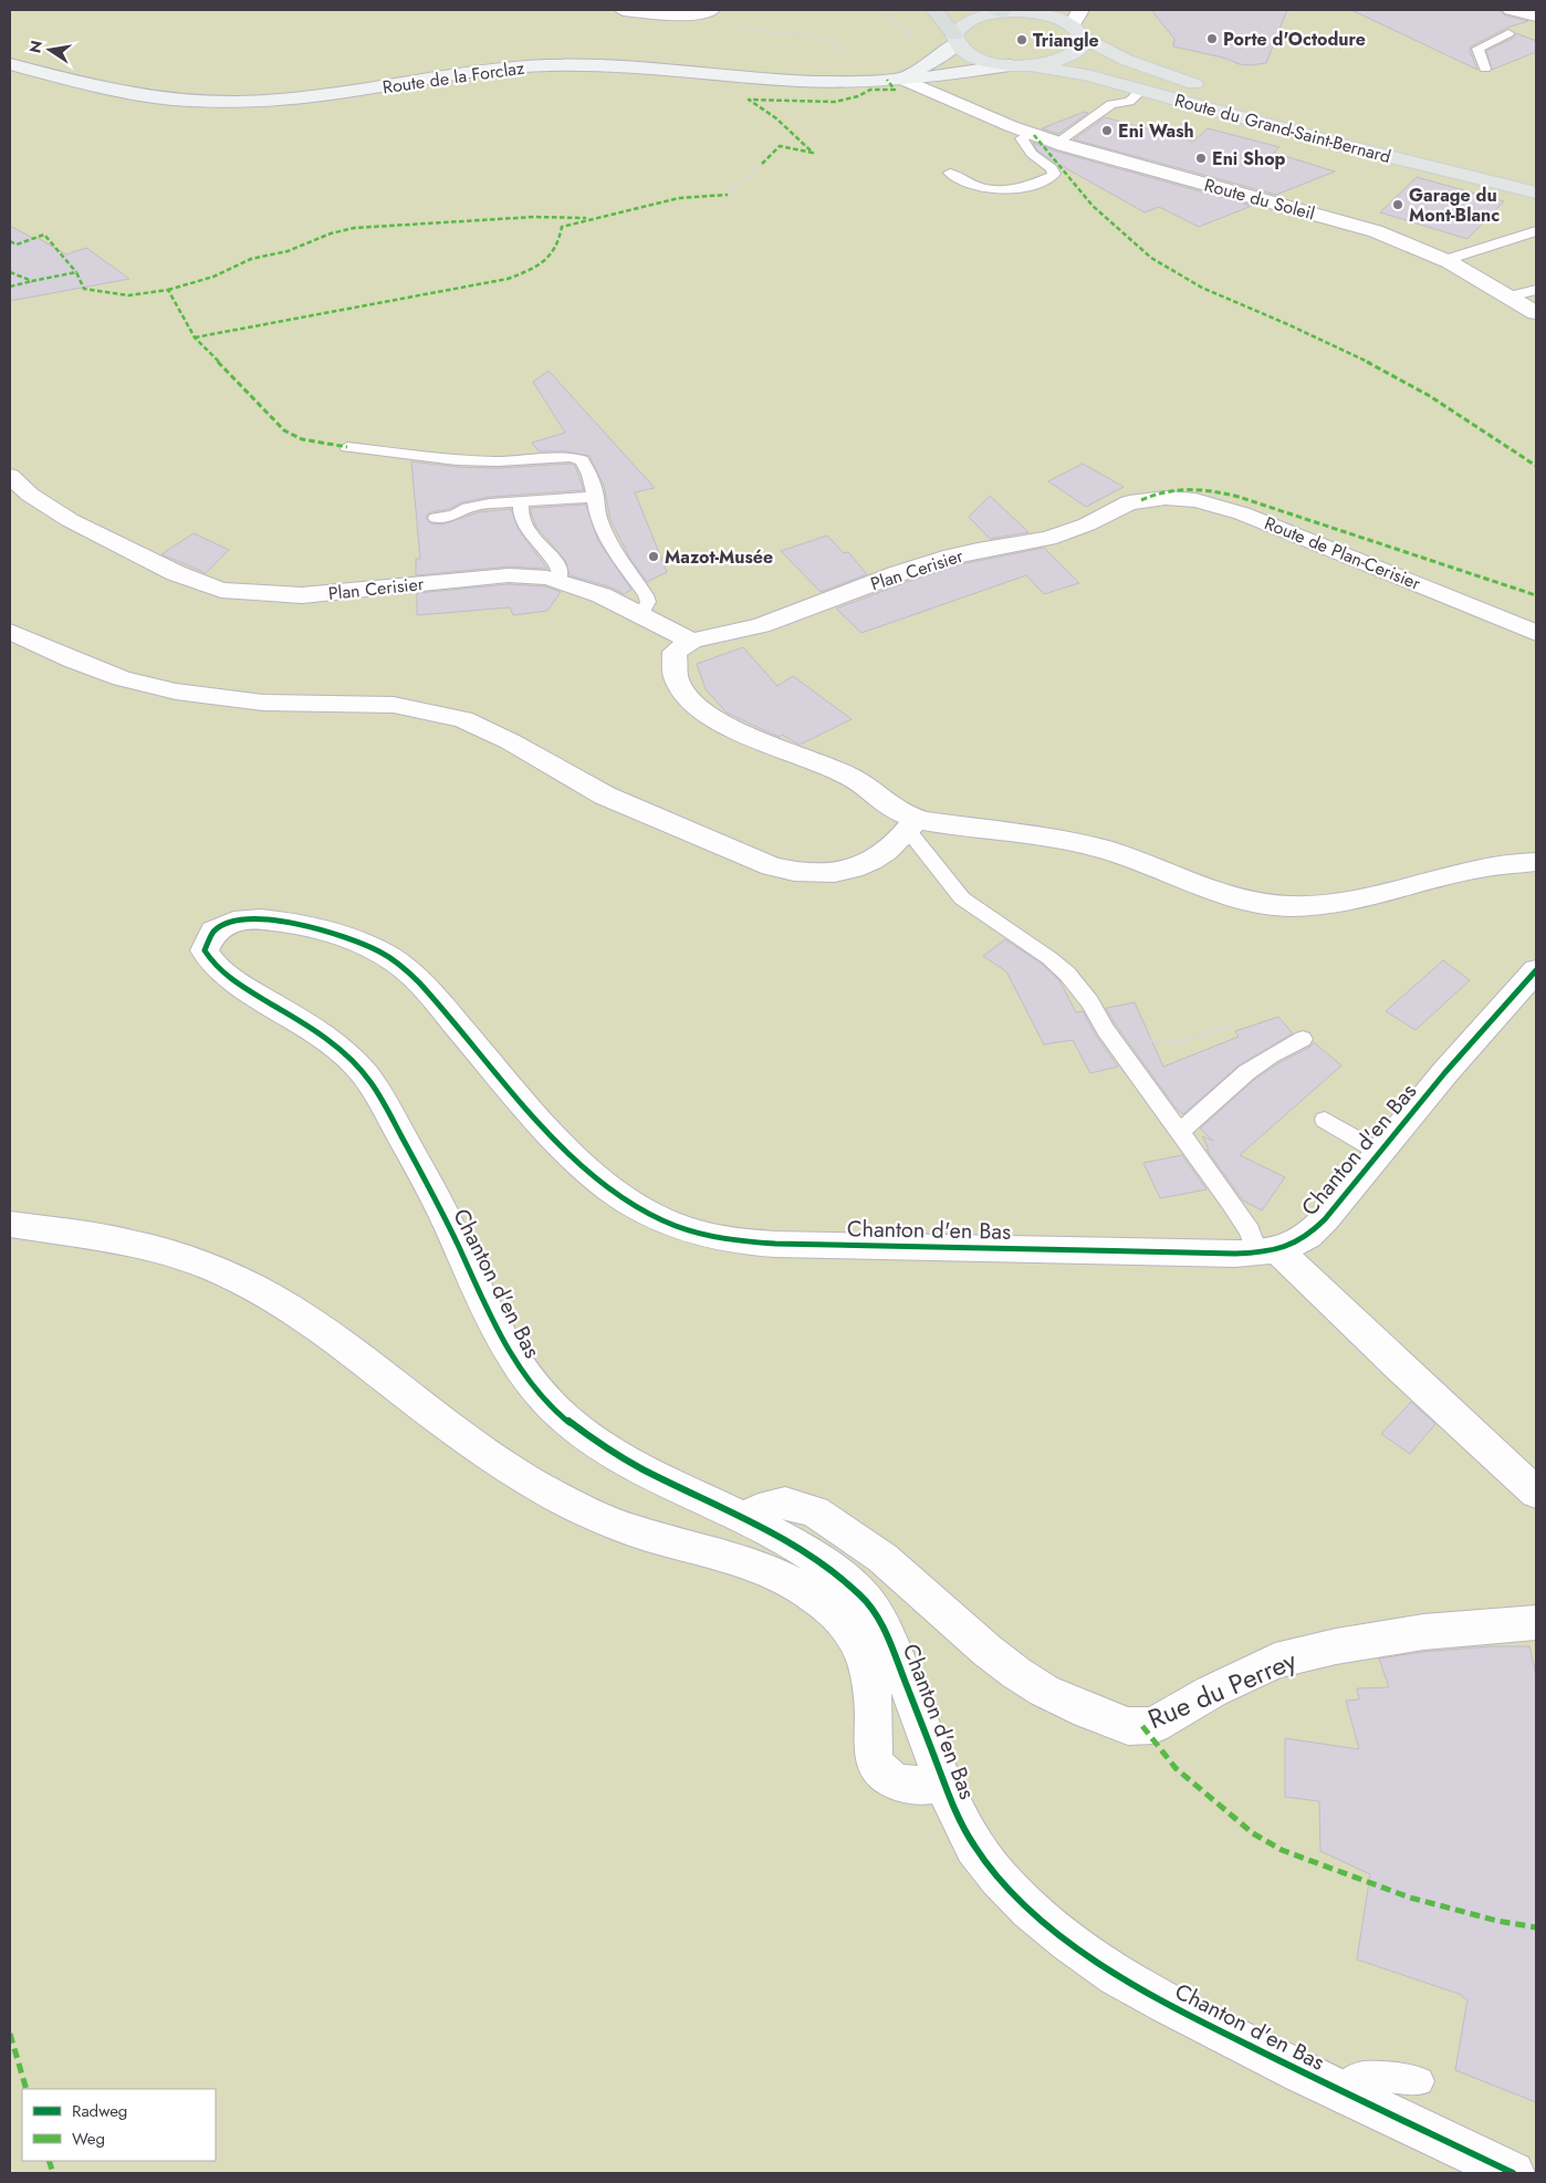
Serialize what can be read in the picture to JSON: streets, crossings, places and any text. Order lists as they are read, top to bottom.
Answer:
{
  "streets": {
    "main road": ["Route de la Forclaz", "Route du Grand-Saint-Bernard"],
    "street": [
      "Route du Soleil",
      "Route de Plan-Cerisier",
      "Plan Cerisier",
      "Chanton d'en Bas",
      "Rue du Perrey"
    ]
  },
  "crossings": [
    ["Route de la Forclaz", "Route du Grand-Saint-Bernard"],
    ["Route de la Forclaz", "Route du Soleil"],
    ["Route de Plan-Cerisier", "Plan Cerisier"],
    ["Chanton d'en Bas", "Rue du Perrey"]
  ],
  "places": [
    "Porte d'Octodure",
    "Triangle",
    "Eni Wash",
    "Eni Shop",
    "Garage du Mont-Blanc",
    "Mazot-Musée"
  ],
  "legend": ["Radweg", "Weg"],
  "north": "left"
}
